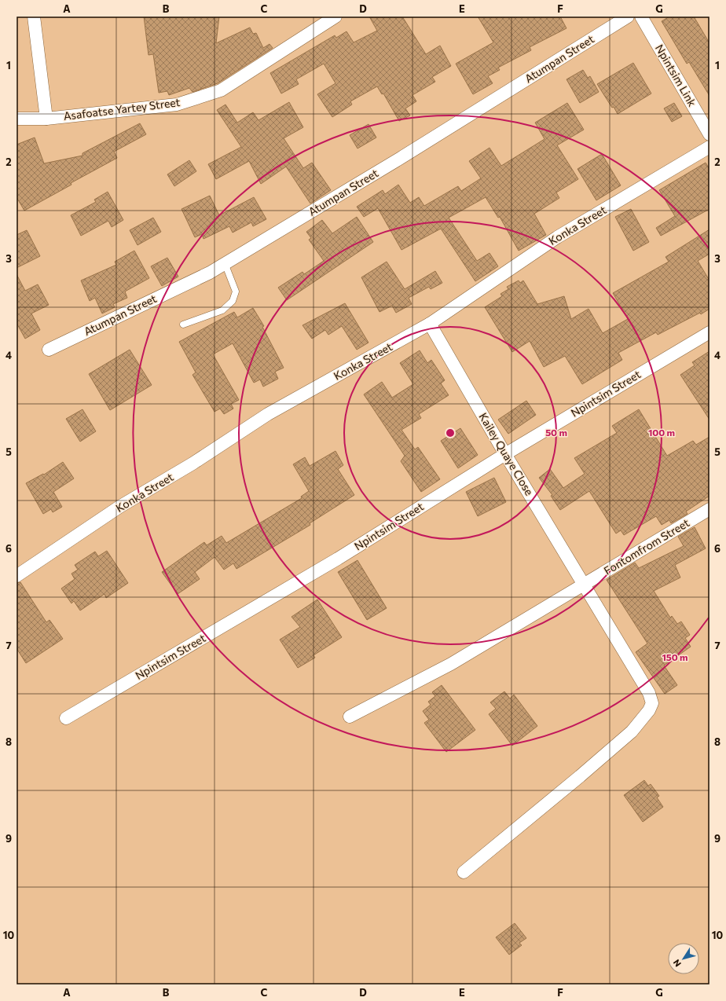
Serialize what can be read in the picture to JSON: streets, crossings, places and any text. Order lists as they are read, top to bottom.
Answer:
{
  "streets": {
    "street": [
      "Atumpan Street",
      "Npintsim Link",
      "Asafoatse Yartey Street",
      "Konka Street",
      "Npintsim Street",
      "Kailey Quaye Close",
      "Fontomfrom Street"
    ]
  },
  "crossings": [
    ["Konka Street", "Kailey Quaye Close"],
    ["Npintsim Street", "Kailey Quaye Close"],
    ["Kailey Quaye Close", "Fontomfrom Street"]
  ],
  "north": "bottom left",
  "grid": {
    "columns": [
      "A",
      "B",
      "C",
      "D",
      "E",
      "F",
      "G"
    ],
    "rows": [
      "1",
      "2",
      "3",
      "4",
      "5",
      "6",
      "7",
      "8",
      "9",
      "10"
    ]
  },
  "rings": ["50 m", "100 m", "150 m"]
}
